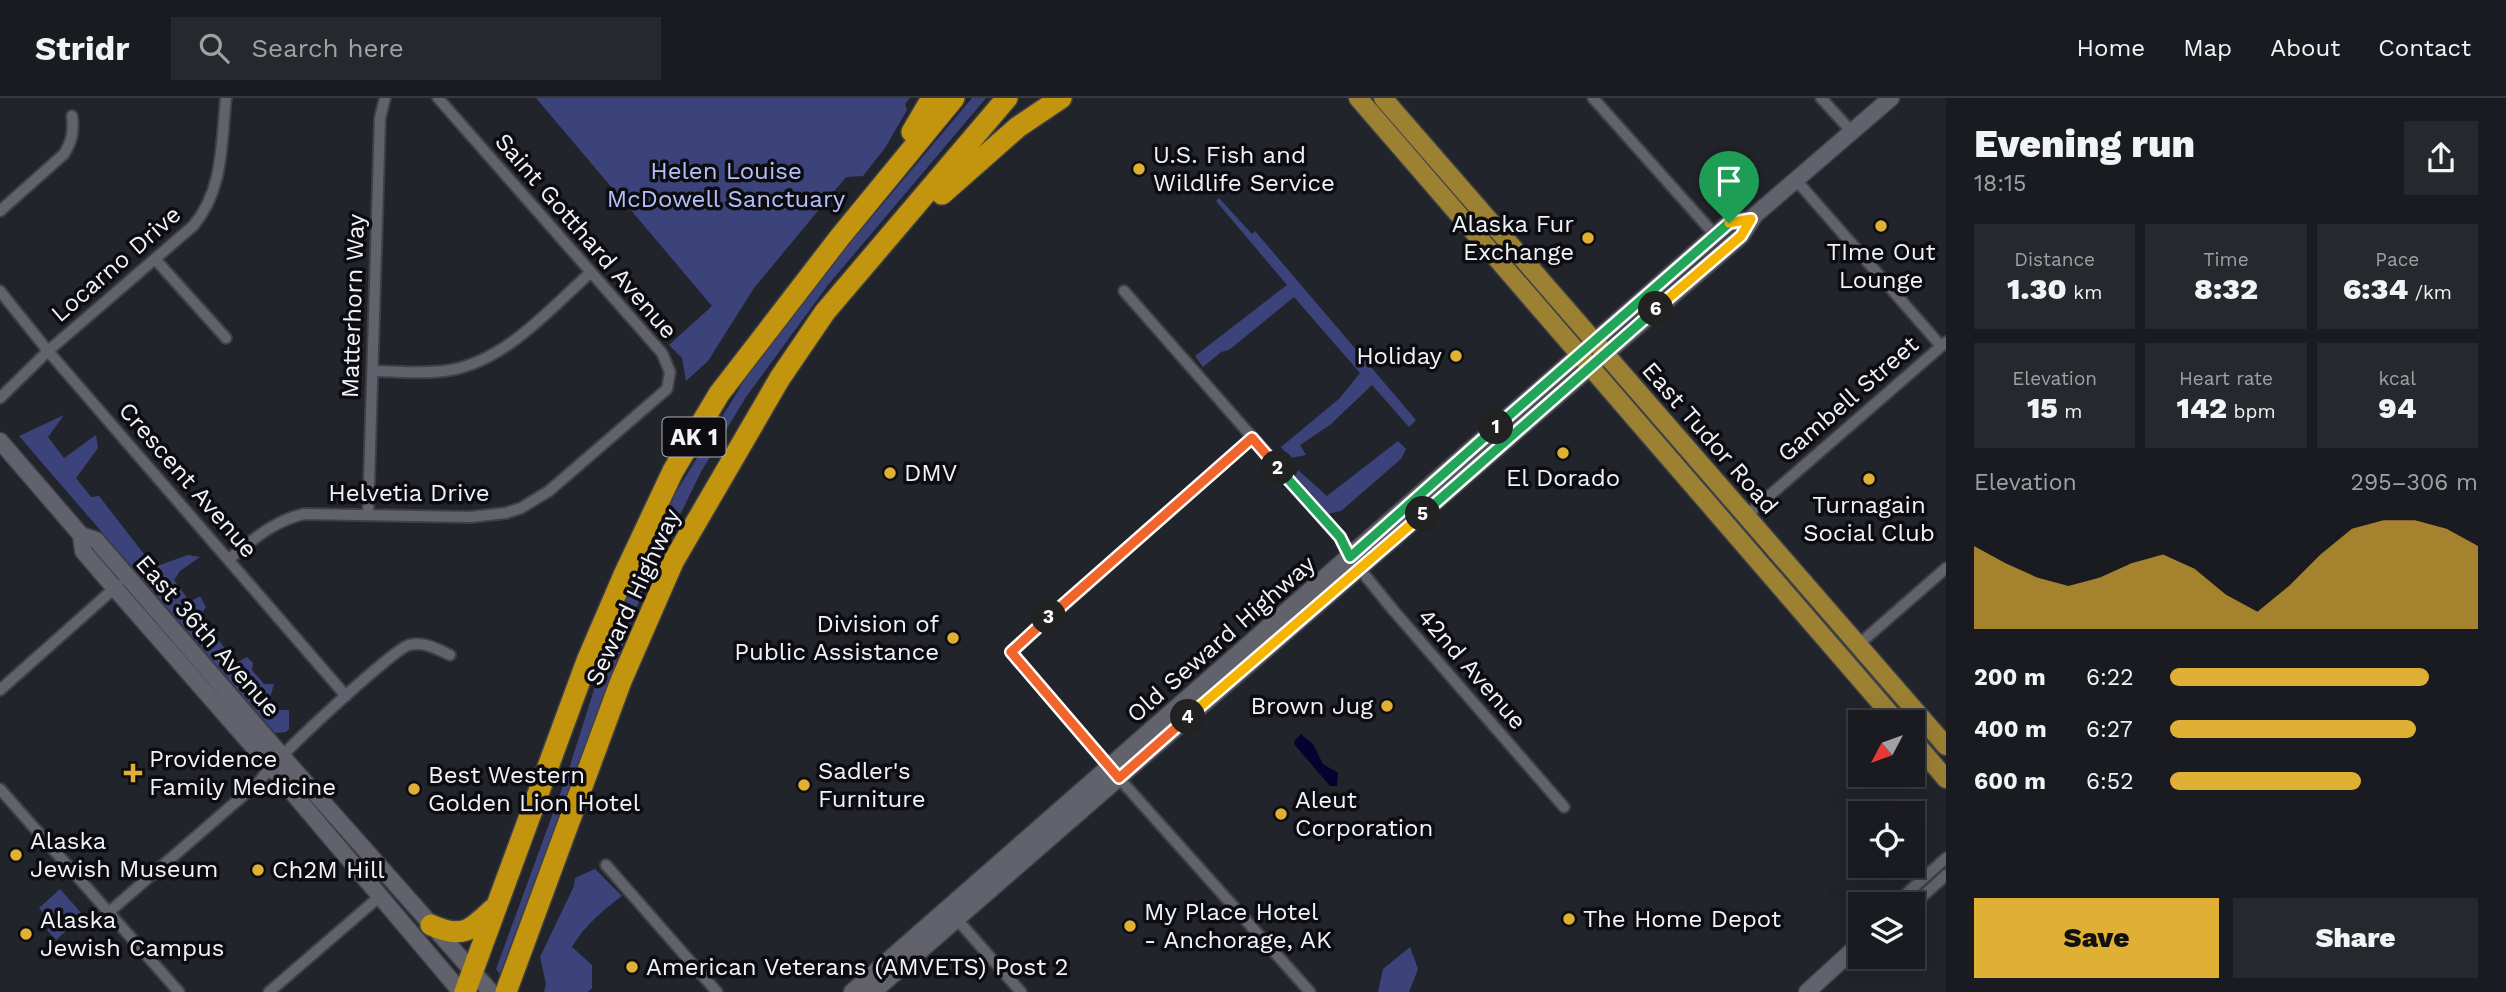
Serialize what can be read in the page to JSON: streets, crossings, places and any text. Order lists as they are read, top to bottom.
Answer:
{
  "streets": {
    "highway": ["AK 1", "Seward Highway"],
    "main road": ["East Tudor Road", "East 36th Avenue", "Old Seward Highway"],
    "street": [
      "Saint Gotthard Avenue",
      "Locarno Drive",
      "Matterhorn Way",
      "Gambell Street",
      "Crescent Avenue",
      "Helvetia Drive",
      "42nd Avenue"
    ]
  },
  "crossings": [
    ["Saint Gotthard Avenue", "Helvetia Drive"],
    ["Locarno Drive", "Crescent Avenue"],
    ["Matterhorn Way", "Helvetia Drive"],
    ["Gambell Street", "East Tudor Road"],
    ["East Tudor Road", "Old Seward Highway"],
    ["Crescent Avenue", "Helvetia Drive"],
    ["Seward Highway", "East 36th Avenue"],
    ["Old Seward Highway", "42nd Avenue"]
  ],
  "parks": ["Helen Louise McDowell Sanctuary"],
  "places": {
    "other": [
      "U.S. Fish and Wildlife Service",
      "TIme Out Lounge",
      "Alaska Fur Exchange",
      "Holiday",
      "El Dorado",
      "DMV",
      "Turnagain Social Club",
      "Division of Public Assistance",
      "Brown Jug",
      "Sadler's Furniture",
      "Best Western Golden Lion Hotel",
      "Aleut Corporation",
      "Alaska Jewish Museum",
      "Ch2M Hill",
      "The Home Depot",
      "My Place Hotel - Anchorage, AK",
      "Alaska Jewish Campus",
      "American Veterans (AMVETS) Post 2"
    ],
    "health": ["Providence Family Medicine"]
  },
  "north": "bottom left",
  "page": {
    "header": "Stridr",
    "search": "Search here",
    "nav": [
      "Home",
      "Map",
      "About",
      "Contact"
    ],
    "heading": ["Evening run", "18:15"],
    "stats": [
      ["Distance", "1.30 km"],
      ["Time", "8:32"],
      ["Pace", "6:34 /km"],
      ["Elevation", "15 m"],
      ["Heart rate", "142 bpm"],
      ["kcal", "94"]
    ],
    "pins": [
      "6",
      "1",
      "2",
      "5",
      "3",
      "4"
    ],
    "chart": ["Elevation", "295–306 m"],
    "list": [
      {
        "name": "200 m",
        "note": "6:22"
      },
      {
        "name": "400 m",
        "note": "6:27"
      },
      {
        "name": "600 m",
        "note": "6:52"
      }
    ],
    "buttons": ["Save", "Share"]
  }
}
